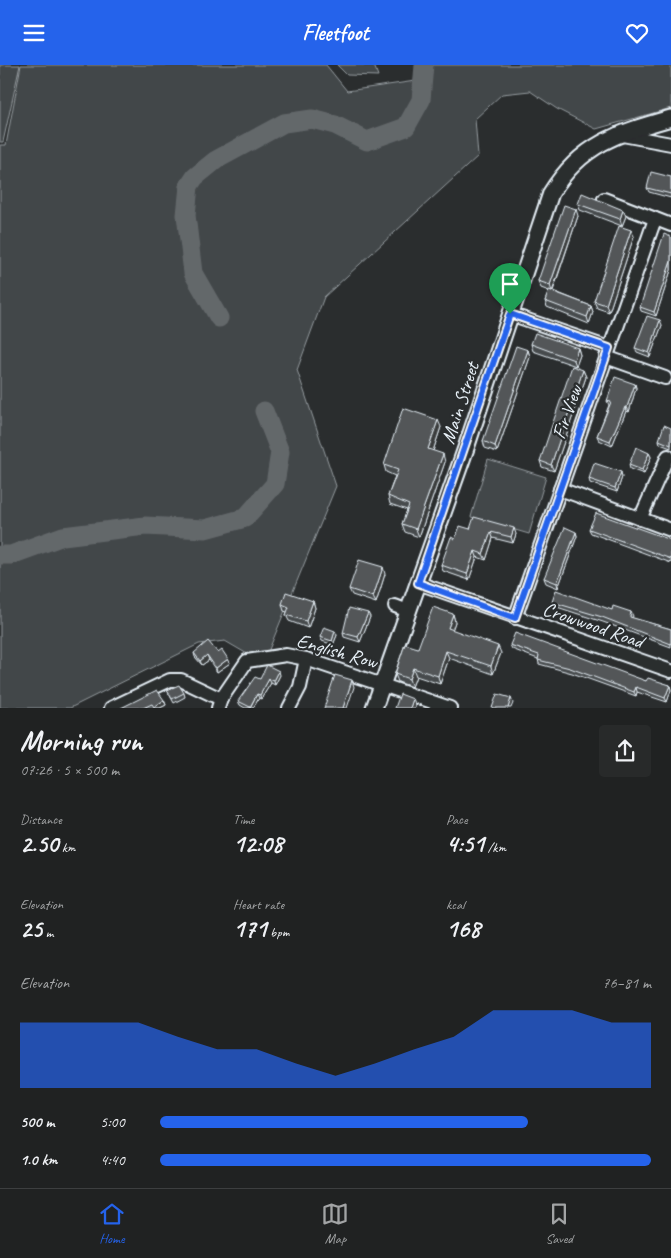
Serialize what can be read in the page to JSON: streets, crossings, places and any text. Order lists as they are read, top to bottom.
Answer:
{
  "streets": {
    "main road": ["Main Street"],
    "street": ["Fir View", "Crowwood Road", "English Row"]
  },
  "crossings": [
    ["Main Street", "Crowwood Road"],
    ["Main Street", "English Row"],
    ["Fir View", "Crowwood Road"]
  ],
  "page": {
    "header": "Fleetfoot",
    "heading": ["Morning run", "07:26 · 5 × 500 m"],
    "stats": [
      ["Distance", "2.50 km"],
      ["Time", "12:08"],
      ["Pace", "4:51 /km"],
      ["Elevation", "25 m"],
      ["Heart rate", "171 bpm"],
      ["kcal", "168"]
    ],
    "chart": ["Elevation", "76–81 m"],
    "list": [
      {
        "name": "500 m",
        "note": "5:00"
      },
      {
        "name": "1.0 km",
        "note": "4:40"
      }
    ],
    "tabs": ["Home", "Map", "Saved"]
  }
}
